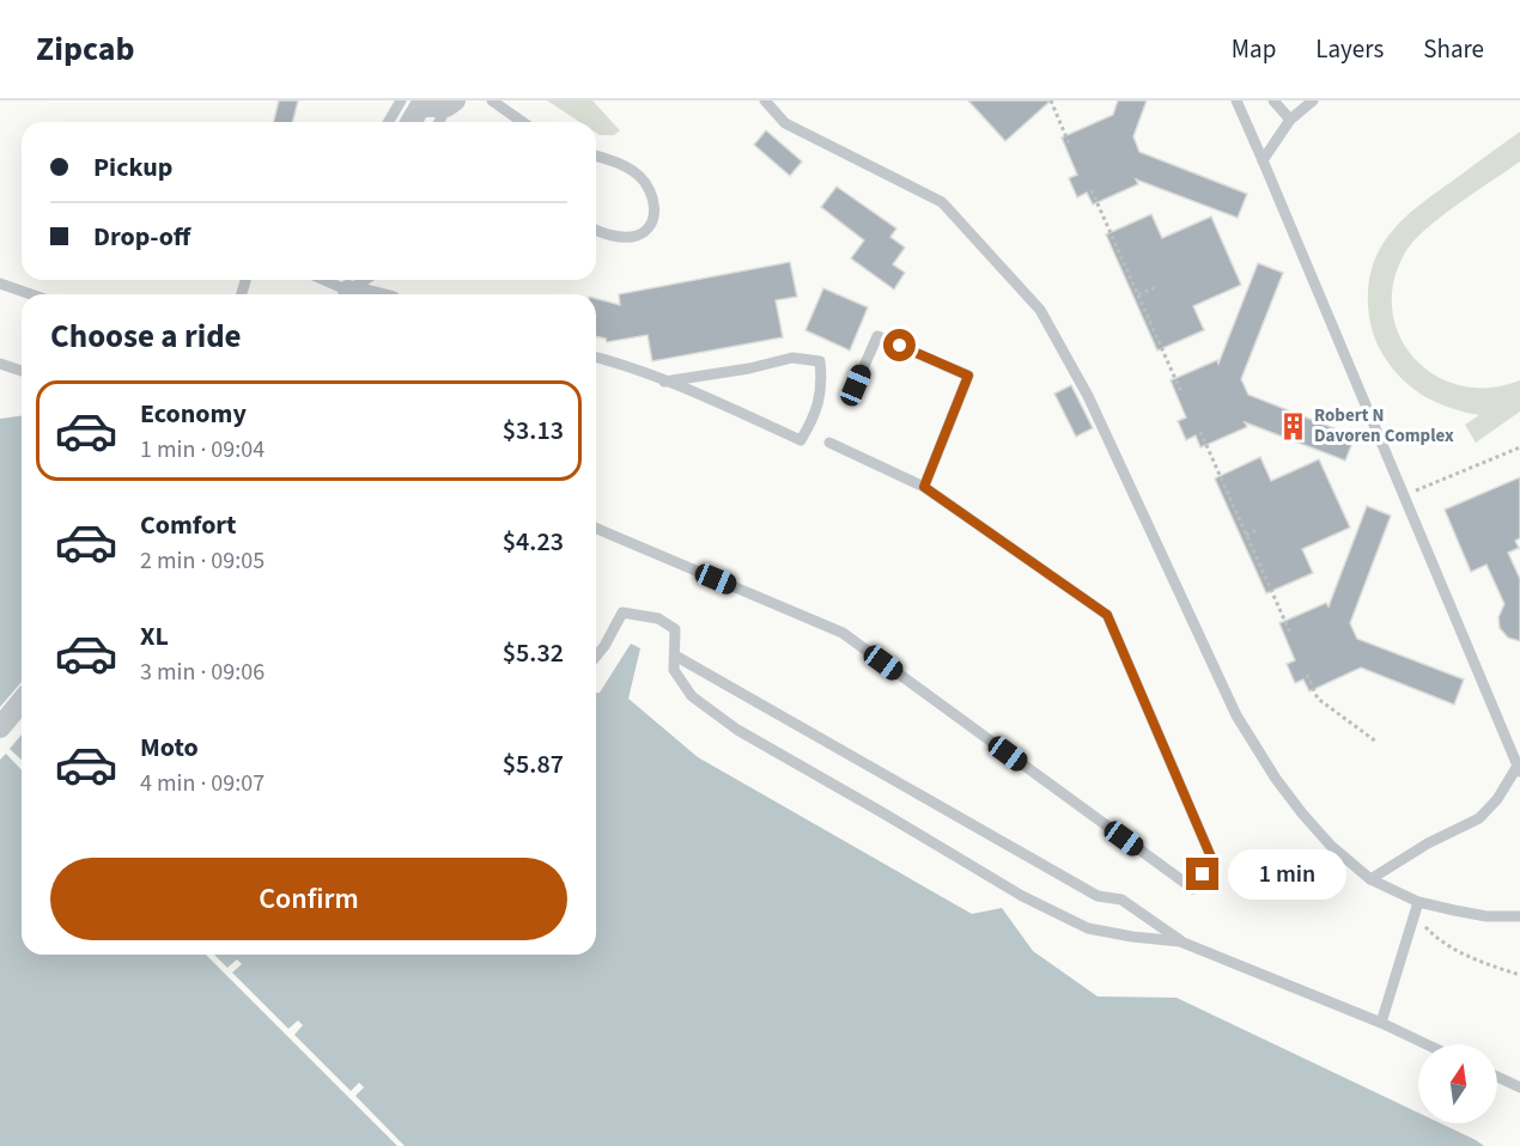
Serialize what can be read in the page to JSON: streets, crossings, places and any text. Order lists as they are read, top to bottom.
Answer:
{
  "places": {
    "building": ["Robert N Davoren Complex"]
  },
  "north": "top",
  "page": {
    "header": "Zipcab",
    "nav": ["Map", "Layers", "Share"],
    "banner": ["Pickup", "Drop-off"],
    "heading": "Choose a ride",
    "list": [
      {
        "name": "Economy",
        "note": "1 min · 09:04",
        "value": "$3.13"
      },
      {
        "name": "Comfort",
        "note": "2 min · 09:05",
        "value": "$4.23"
      },
      {
        "name": "XL",
        "note": "3 min · 09:06",
        "value": "$5.32"
      },
      {
        "name": "Moto",
        "note": "4 min · 09:07",
        "value": "$5.87"
      }
    ],
    "buttons": "Confirm",
    "bubble": "1 min"
  }
}
